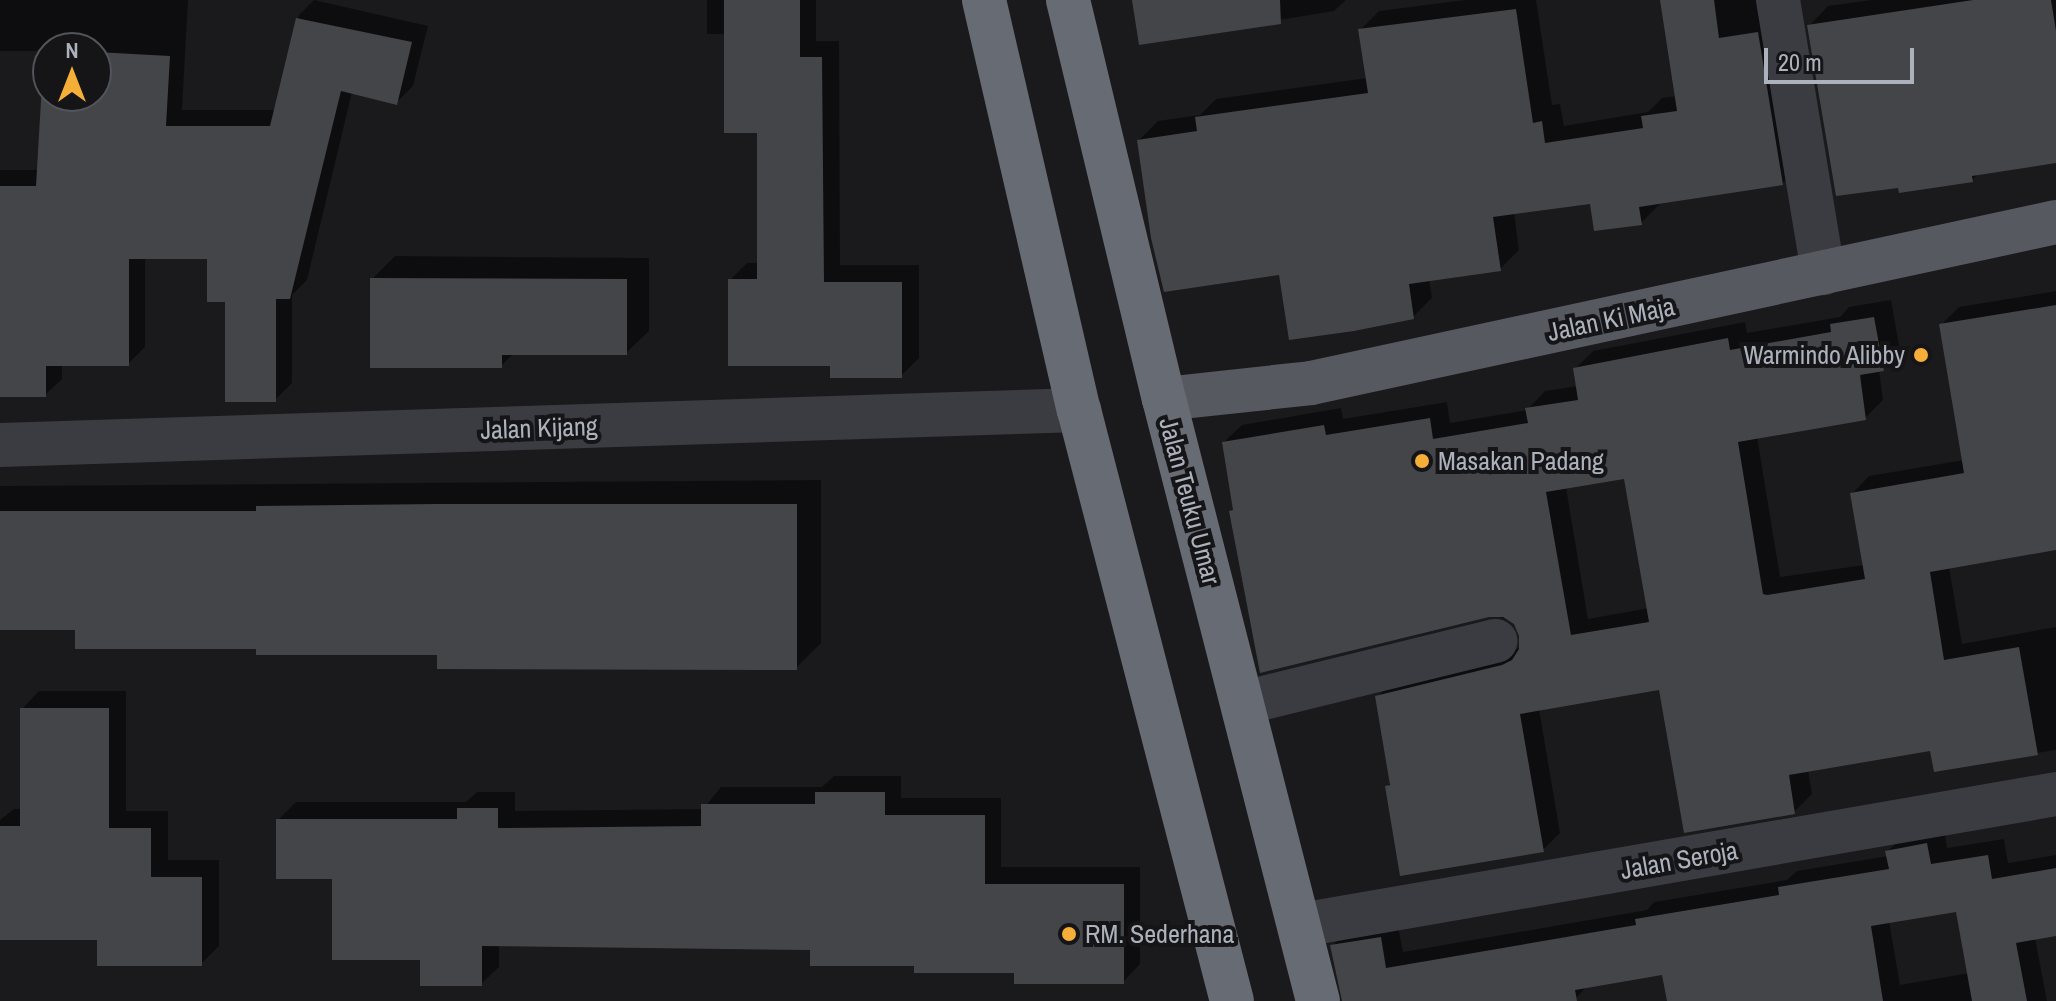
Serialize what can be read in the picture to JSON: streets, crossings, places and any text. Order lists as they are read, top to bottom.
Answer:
{
  "streets": {
    "highway": ["Jalan Teuku Umar"],
    "main road": ["Jalan Ki Maja"],
    "street": ["Jalan Kijang", "Jalan Seroja"]
  },
  "crossings": [
    ["Jalan Ki Maja", "Jalan Teuku Umar"],
    ["Jalan Teuku Umar", "Jalan Seroja"]
  ],
  "places": ["Warmindo Alibby", "Masakan Padang", "RM. Sederhana"],
  "scale_bar": "20 m",
  "north": "top"
}
